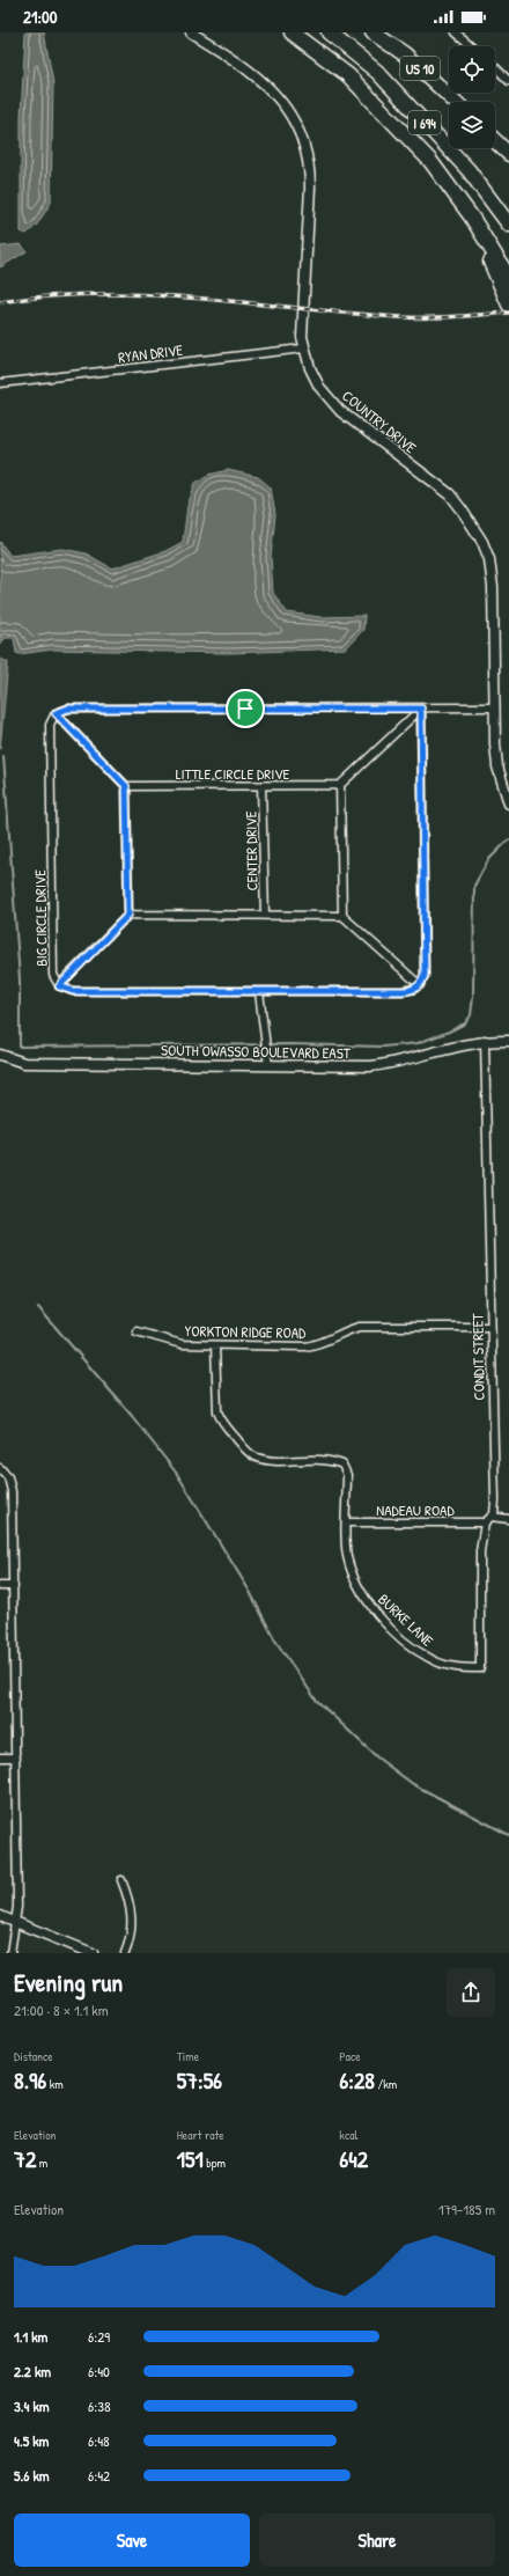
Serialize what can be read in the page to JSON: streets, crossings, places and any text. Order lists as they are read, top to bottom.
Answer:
{
  "streets": {
    "highway": ["US 10", "I 694"],
    "street": [
      "RYAN DRIVE",
      "COUNTRY DRIVE",
      "LITTLE CIRCLE DRIVE",
      "CENTER DRIVE",
      "BIG CIRCLE DRIVE",
      "SOUTH OWASSO BOULEVARD EAST",
      "YORKTON RIDGE ROAD",
      "CONDIT STREET",
      "NADEAU ROAD",
      "BURKE LANE"
    ]
  },
  "crossings": [
    ["RYAN DRIVE", "COUNTRY DRIVE"],
    ["LITTLE CIRCLE DRIVE", "CENTER DRIVE"],
    ["SOUTH OWASSO BOULEVARD EAST", "CONDIT STREET"],
    ["YORKTON RIDGE ROAD", "CONDIT STREET"],
    ["YORKTON RIDGE ROAD", "BURKE LANE"],
    ["NADEAU ROAD", "BURKE LANE"]
  ],
  "page": {
    "status": "21:00",
    "heading": ["Evening run", "21:00 · 8 × 1.1 km"],
    "stats": [
      ["Distance", "8.96 km"],
      ["Time", "57:56"],
      ["Pace", "6:28 /km"],
      ["Elevation", "72 m"],
      ["Heart rate", "151 bpm"],
      ["kcal", "642"]
    ],
    "chart": ["Elevation", "179–185 m"],
    "list": [
      {
        "name": "1.1 km",
        "note": "6:29"
      },
      {
        "name": "2.2 km",
        "note": "6:40"
      },
      {
        "name": "3.4 km",
        "note": "6:38"
      },
      {
        "name": "4.5 km",
        "note": "6:48"
      },
      {
        "name": "5.6 km",
        "note": "6:42"
      }
    ],
    "buttons": ["Save", "Share"]
  }
}
